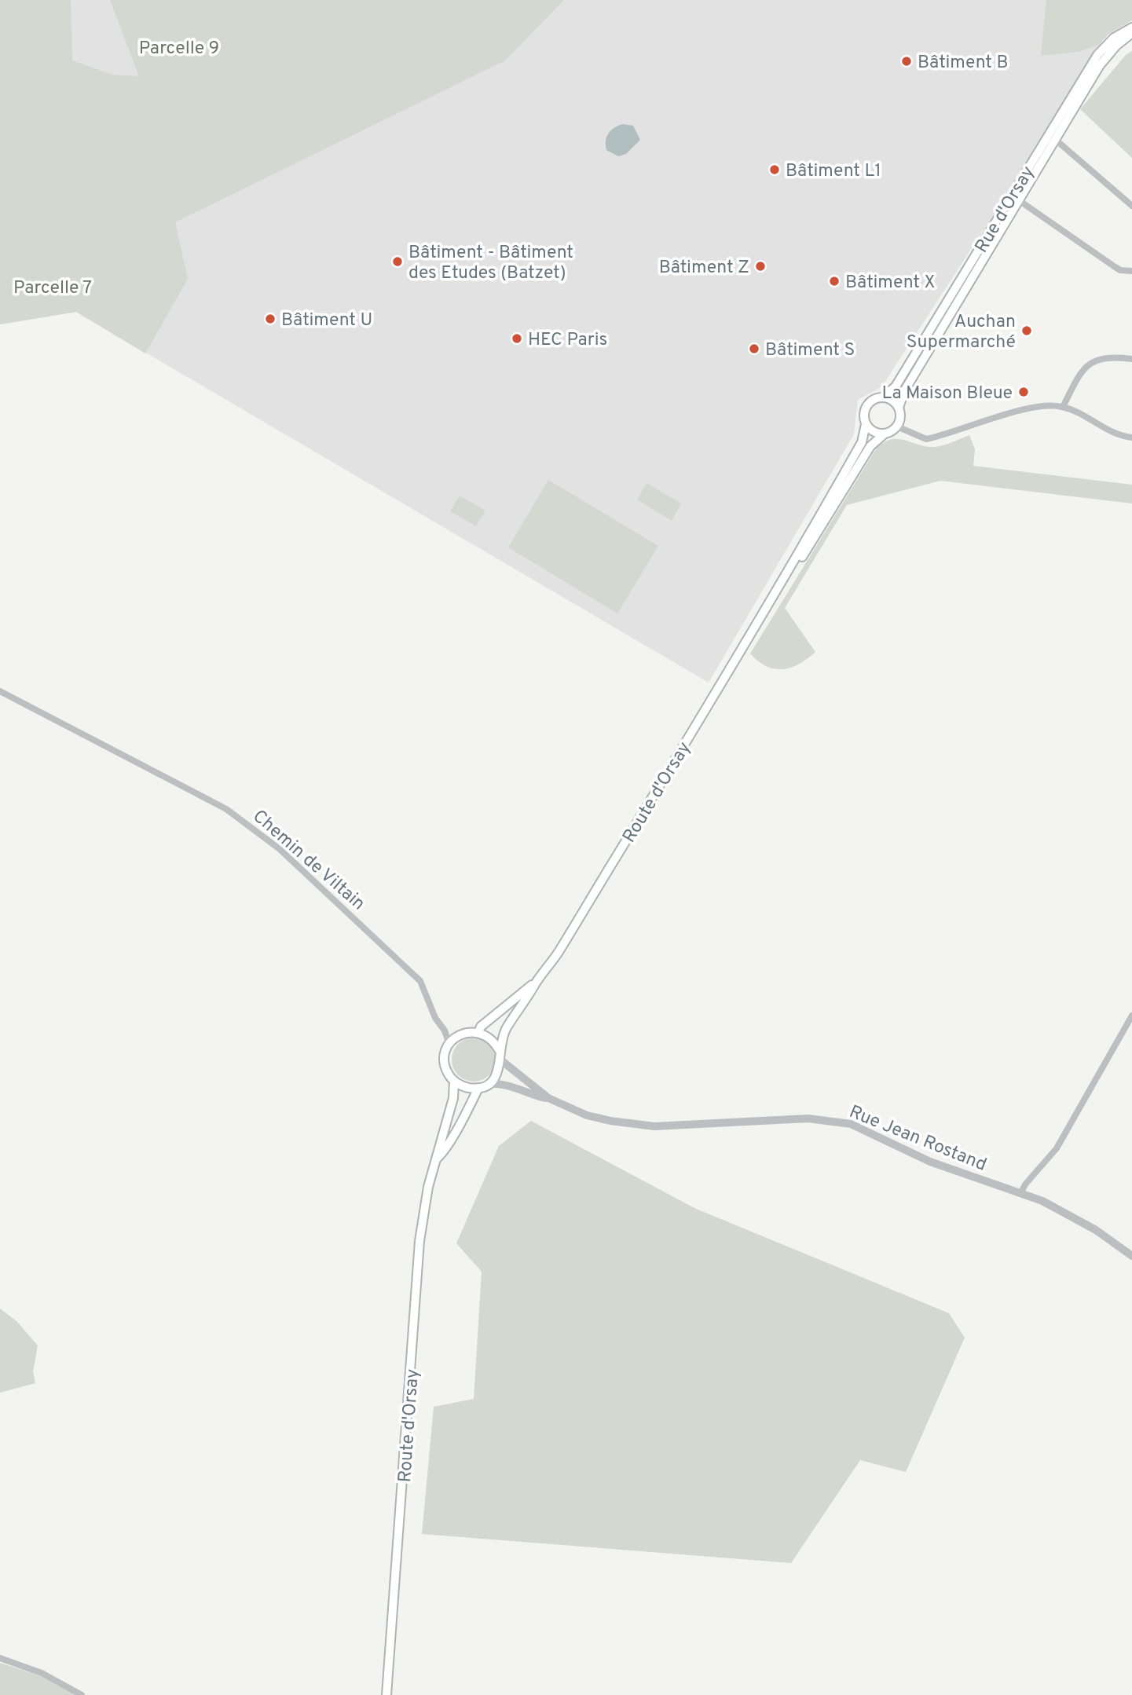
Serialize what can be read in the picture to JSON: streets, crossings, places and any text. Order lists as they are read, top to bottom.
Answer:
{
  "streets": {
    "main road": ["Rue d'Orsay", "Route d'Orsay"],
    "street": ["Chemin de Viltain", "Rue Jean Rostand"]
  },
  "crossings": [
    ["Rue d'Orsay", "Route d'Orsay"],
    ["Route d'Orsay", "Chemin de Viltain"],
    ["Route d'Orsay", "Rue Jean Rostand"],
    ["Chemin de Viltain", "Rue Jean Rostand"]
  ],
  "parks": ["Parcelle 9", "Parcelle 7"],
  "places": [
    "Bâtiment B",
    "Bâtiment L1",
    "Bâtiment - Bâtiment des Etudes (Batzet)",
    "Bâtiment Z",
    "Bâtiment X",
    "Bâtiment U",
    "Auchan Supermarché",
    "HEC Paris",
    "Bâtiment S",
    "La Maison Bleue"
  ]
}
